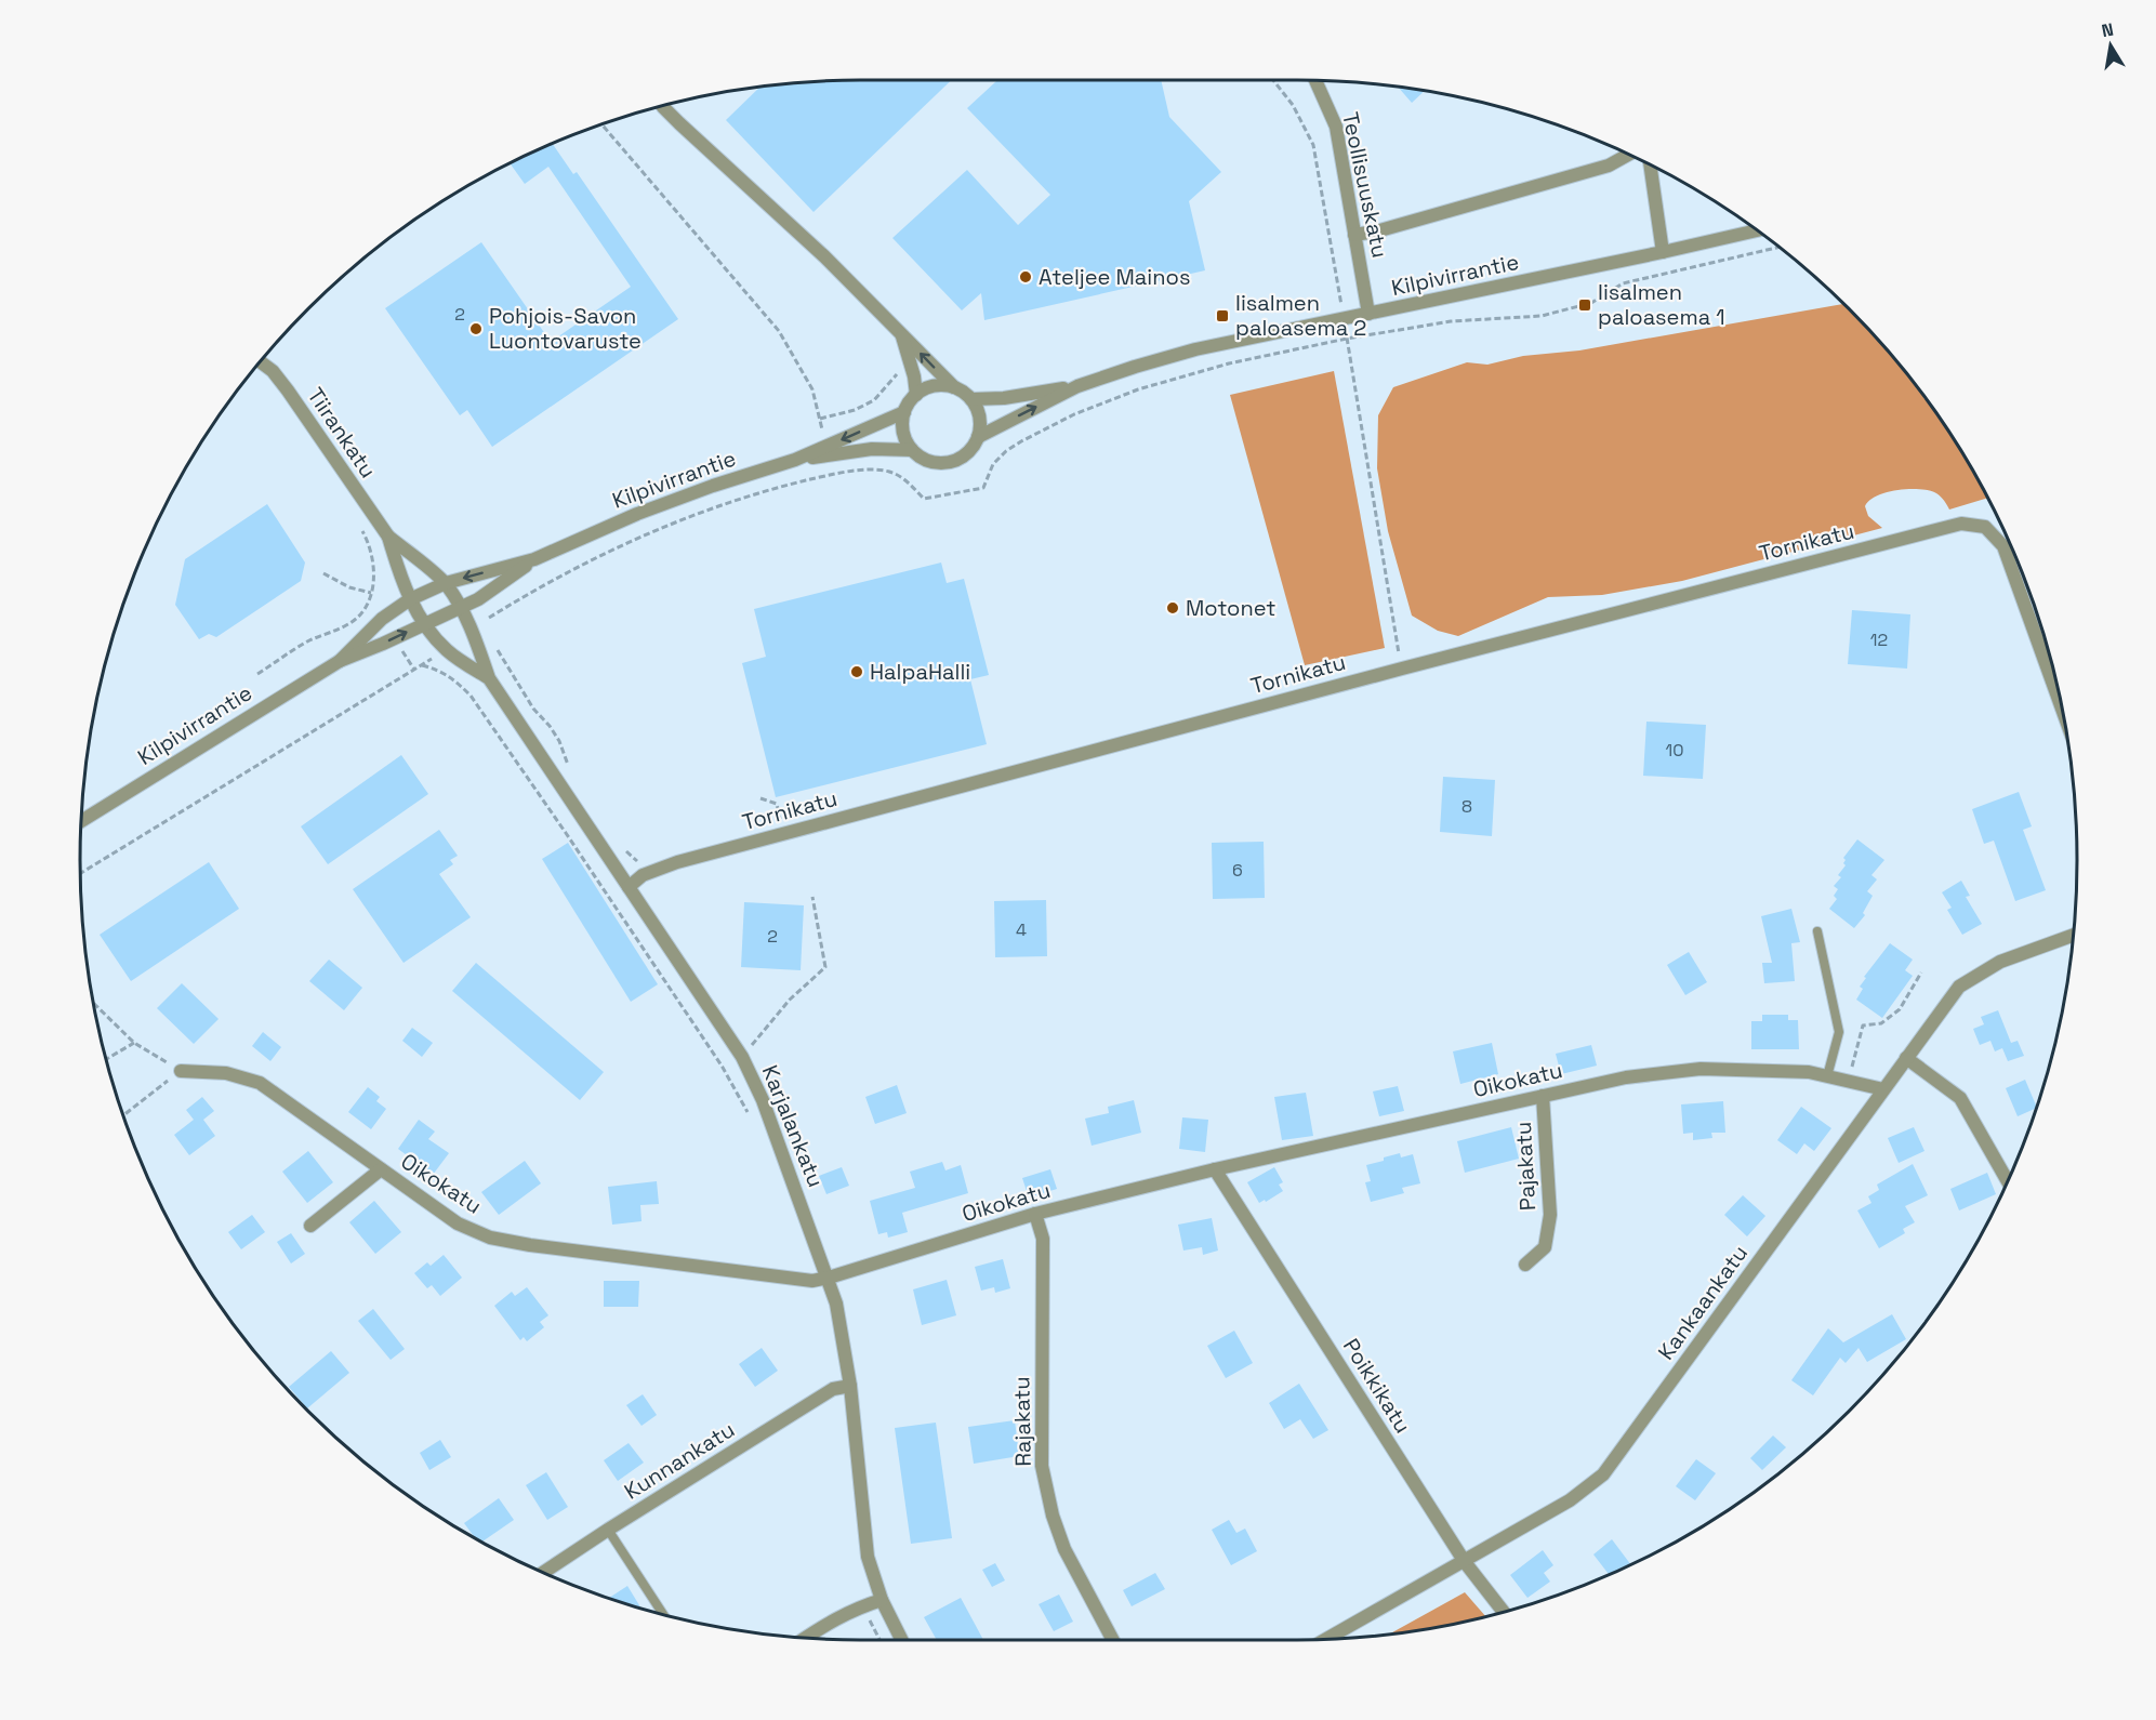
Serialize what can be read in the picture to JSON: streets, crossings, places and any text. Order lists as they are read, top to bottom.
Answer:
{
  "streets": {
    "street": [
      "Teollisuuskatu",
      "Kilpivirrantie",
      "Tiirankatu",
      "Tornikatu",
      "Oikokatu",
      "Karjalankatu",
      "Pajakatu",
      "Kankaankatu",
      "Poikkikatu",
      "Rajakatu",
      "Kunnankatu"
    ]
  },
  "crossings": [
    ["Teollisuuskatu", "Kilpivirrantie"],
    ["Kilpivirrantie", "Tiirankatu"],
    ["Kilpivirrantie", "Karjalankatu"],
    ["Tiirankatu", "Karjalankatu"],
    ["Tornikatu", "Karjalankatu"],
    ["Oikokatu", "Karjalankatu"],
    ["Oikokatu", "Pajakatu"],
    ["Oikokatu", "Kankaankatu"],
    ["Oikokatu", "Poikkikatu"],
    ["Oikokatu", "Rajakatu"],
    ["Karjalankatu", "Kunnankatu"],
    ["Kankaankatu", "Poikkikatu"]
  ],
  "places": {
    "other": [
      "Ateljee Mainos",
      "Pohjois-Savon Luontovaruste",
      "Motonet",
      "HalpaHalli"
    ],
    "transit": ["Iisalmen paloasema 1", "Iisalmen paloasema 2"]
  },
  "house_numbers": [
    "2",
    "12",
    "10",
    "8",
    "6",
    "4",
    "2"
  ],
  "north": "top"
}
